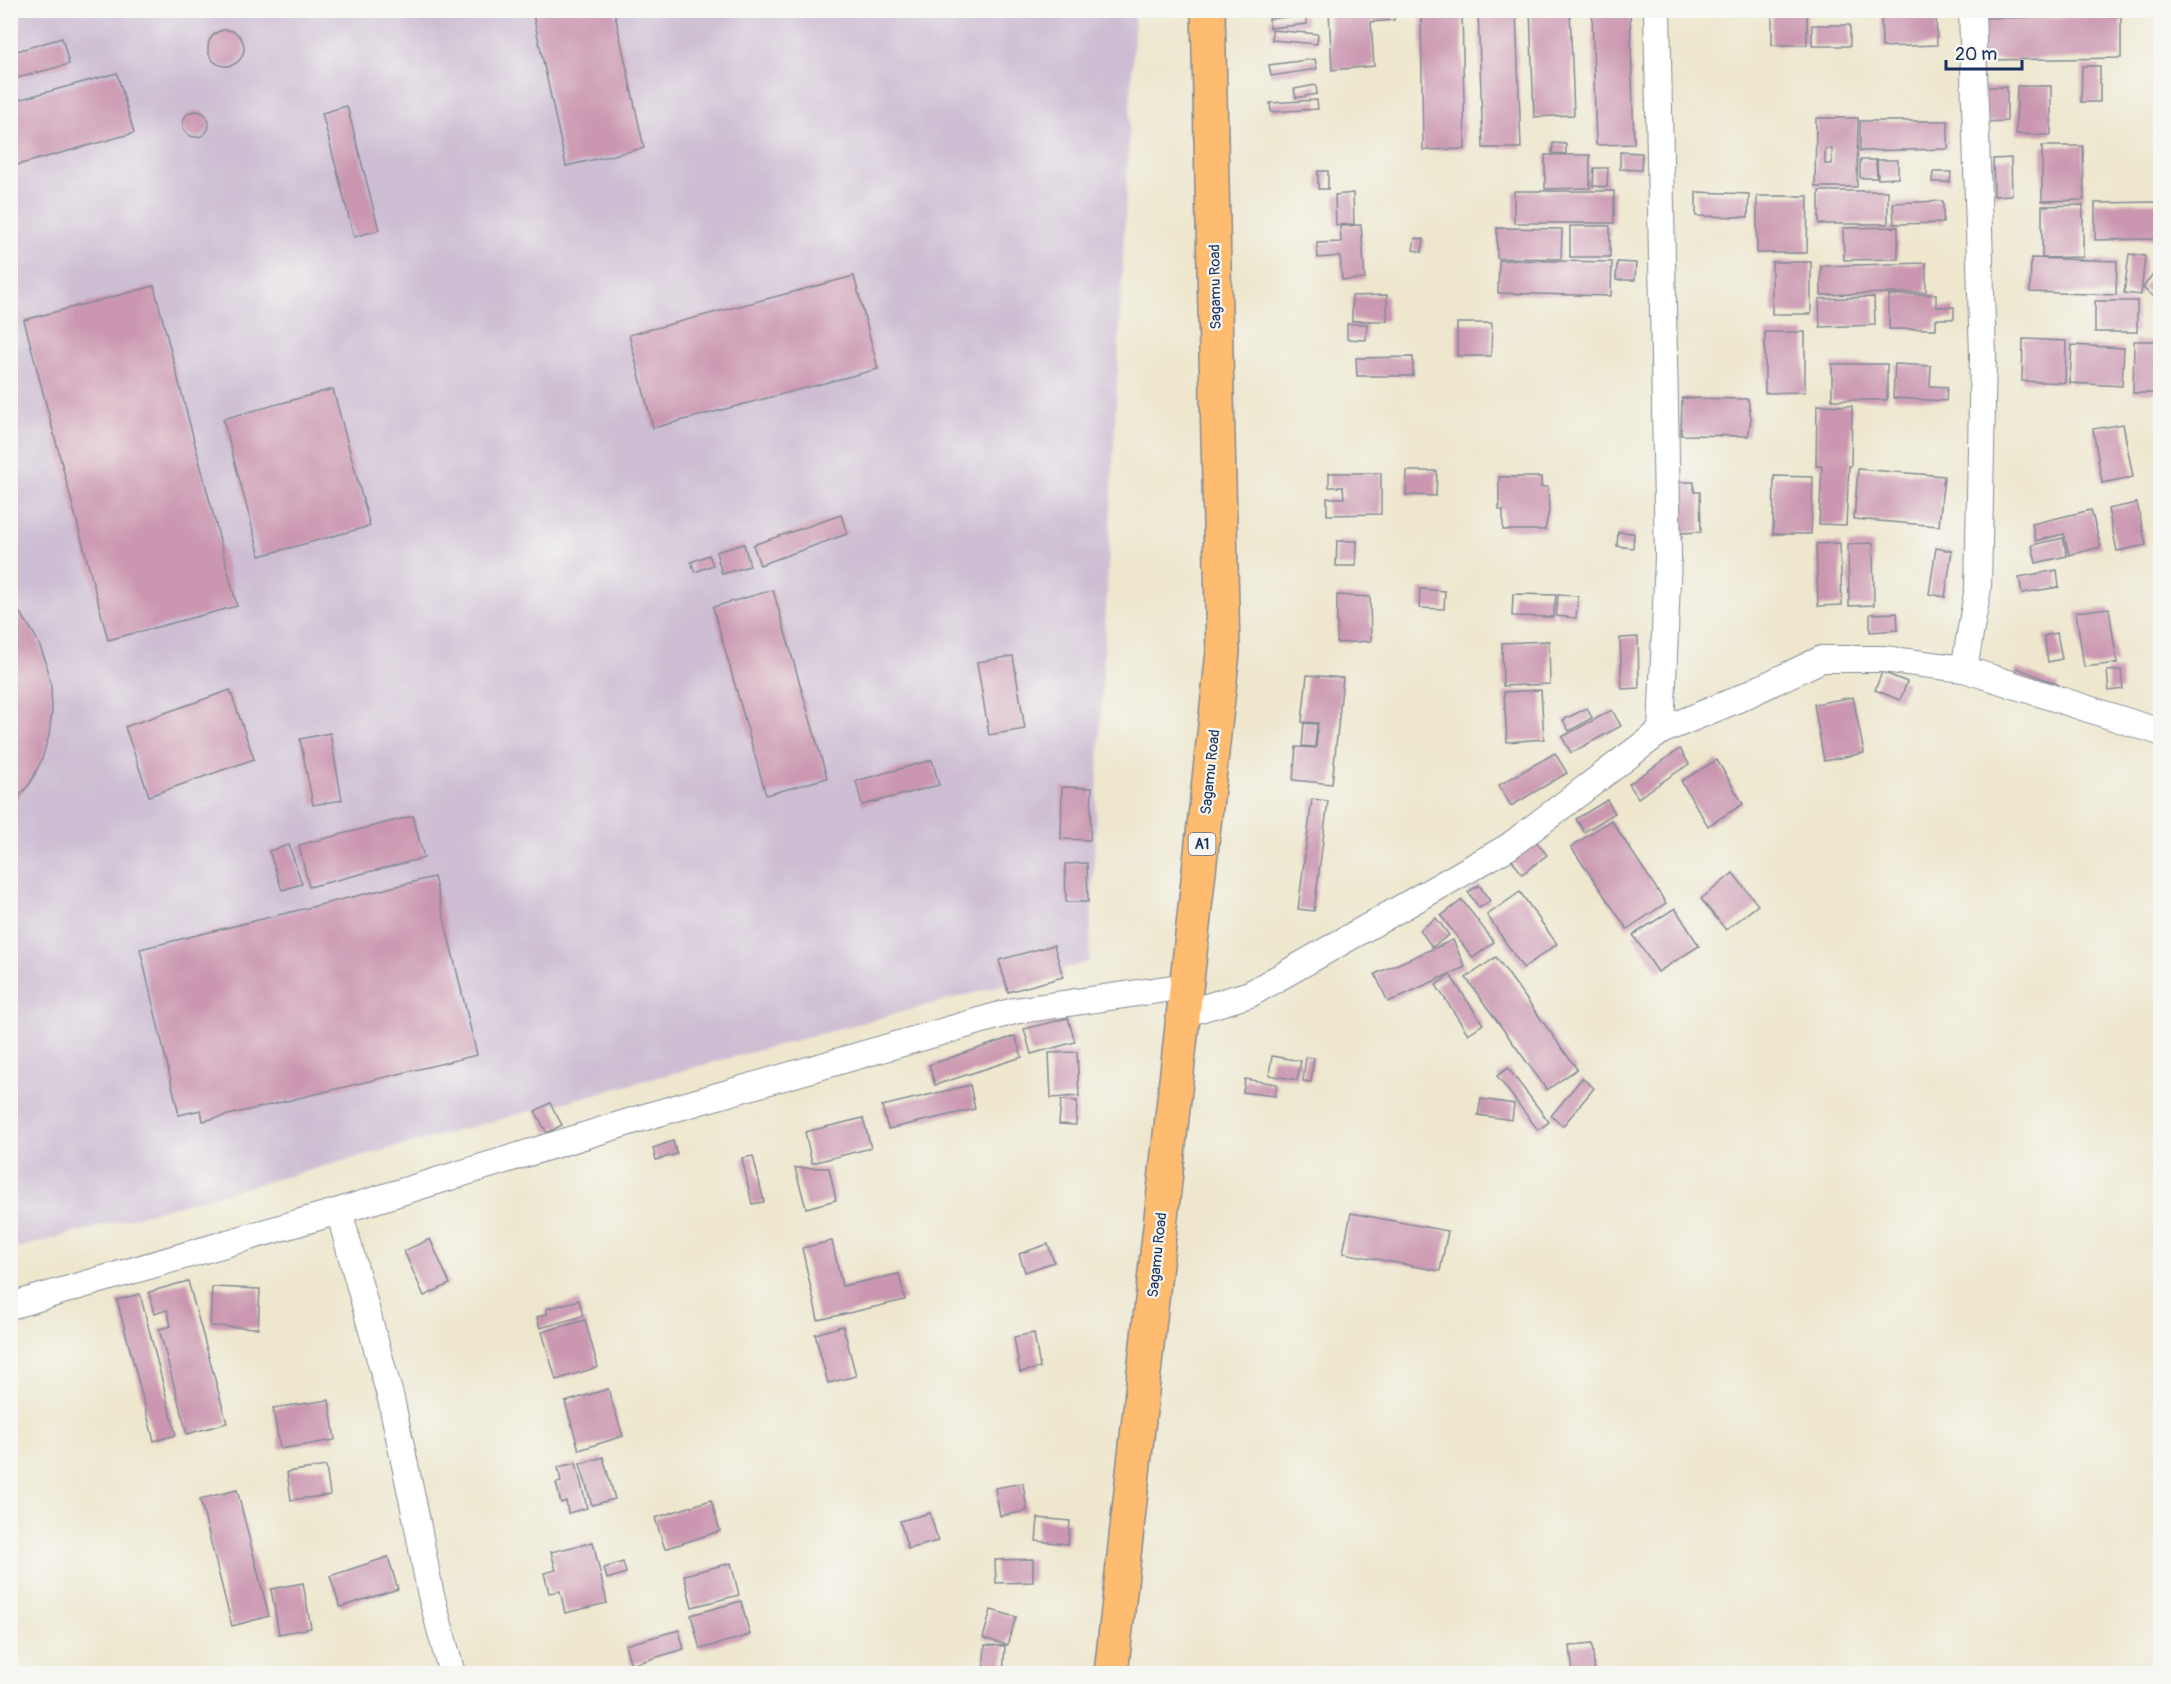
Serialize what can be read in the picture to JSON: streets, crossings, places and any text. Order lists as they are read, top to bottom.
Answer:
{
  "streets": {
    "highway": ["Sagamu Road", "A1"]
  },
  "scale_bar": "20 m"
}
